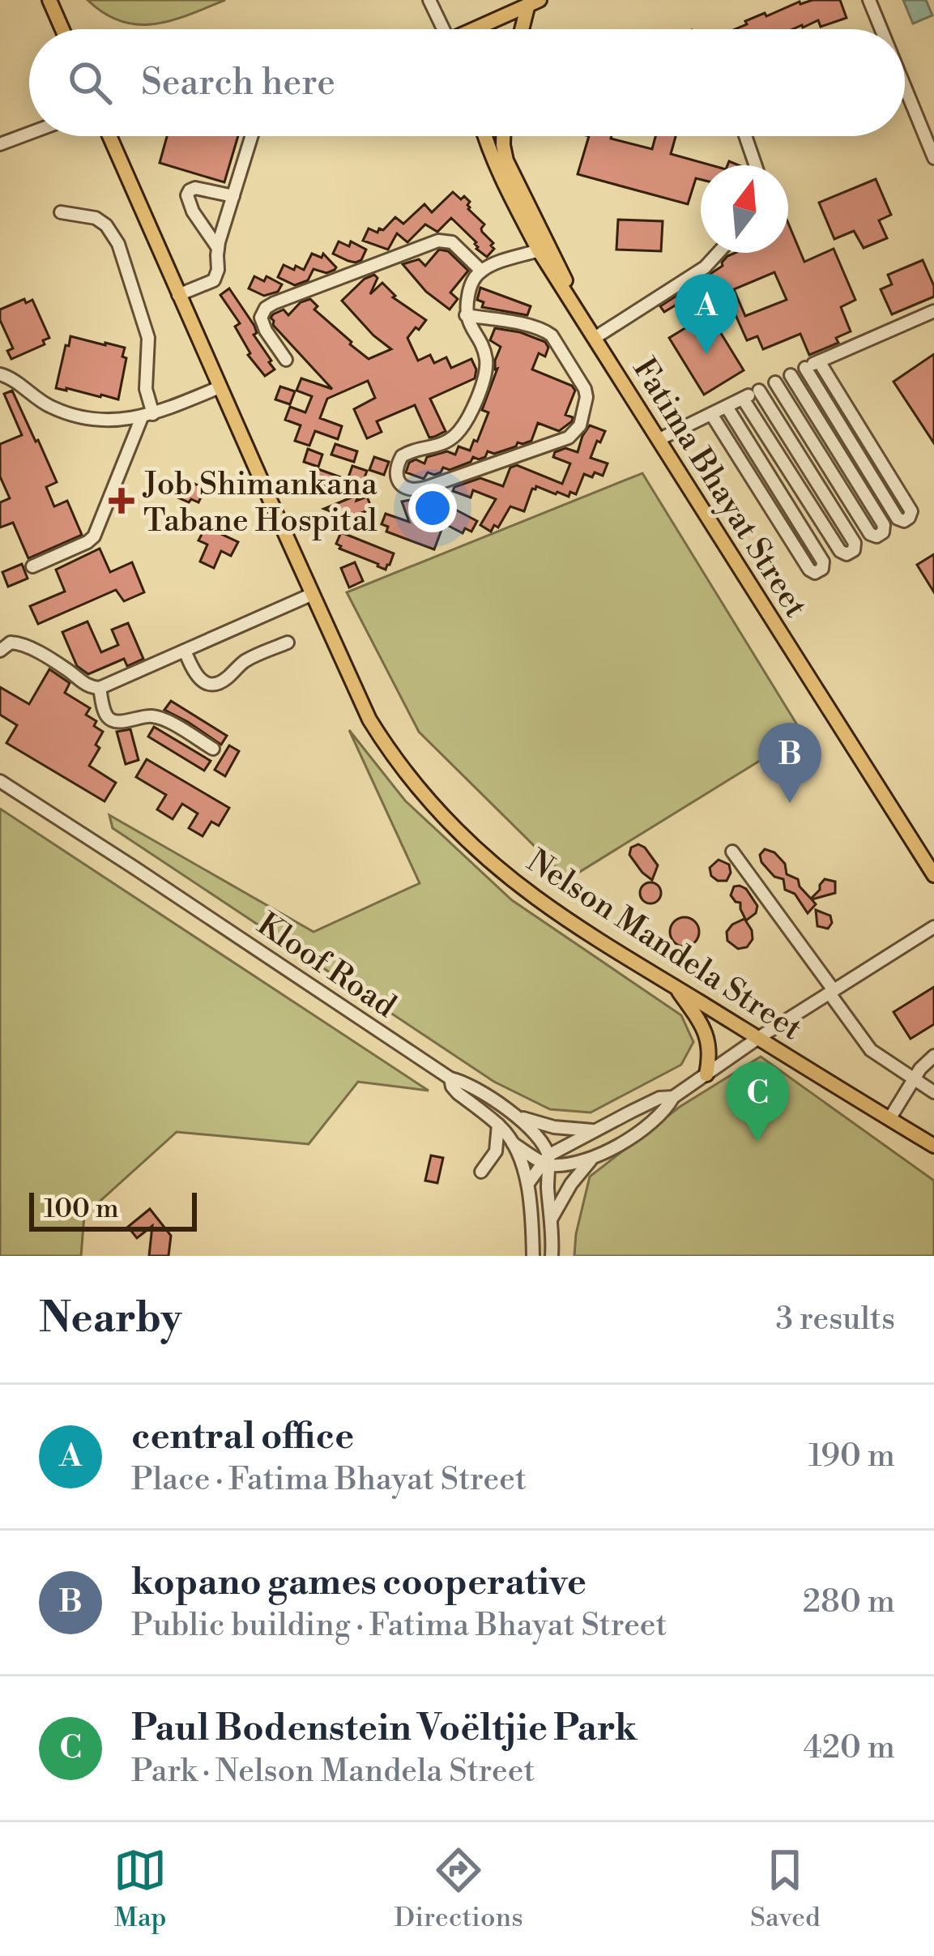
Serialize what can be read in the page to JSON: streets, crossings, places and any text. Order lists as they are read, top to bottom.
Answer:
{
  "streets": {
    "main road": ["Fatima Bhayat Street", "Nelson Mandela Street"],
    "street": ["Kloof Road"]
  },
  "places": {
    "health": ["Job Shimankana Tabane Hospital"]
  },
  "scale_bar": "100 m",
  "north": "top",
  "page": {
    "search": "Search here",
    "pins": ["A", "B", "C"],
    "scale": "100 m",
    "heading": ["Nearby", "3 results"],
    "list": [
      {
        "mark": "A",
        "name": "central office",
        "note": "Place · Fatima Bhayat Street",
        "value": "190 m"
      },
      {
        "mark": "B",
        "name": "kopano games cooperative",
        "note": "Public building · Fatima Bhayat Street",
        "value": "280 m"
      },
      {
        "mark": "C",
        "name": "Paul Bodenstein Voëltjie Park",
        "note": "Park · Nelson Mandela Street",
        "value": "420 m"
      }
    ],
    "nav": ["Map", "Directions", "Saved"]
  }
}
